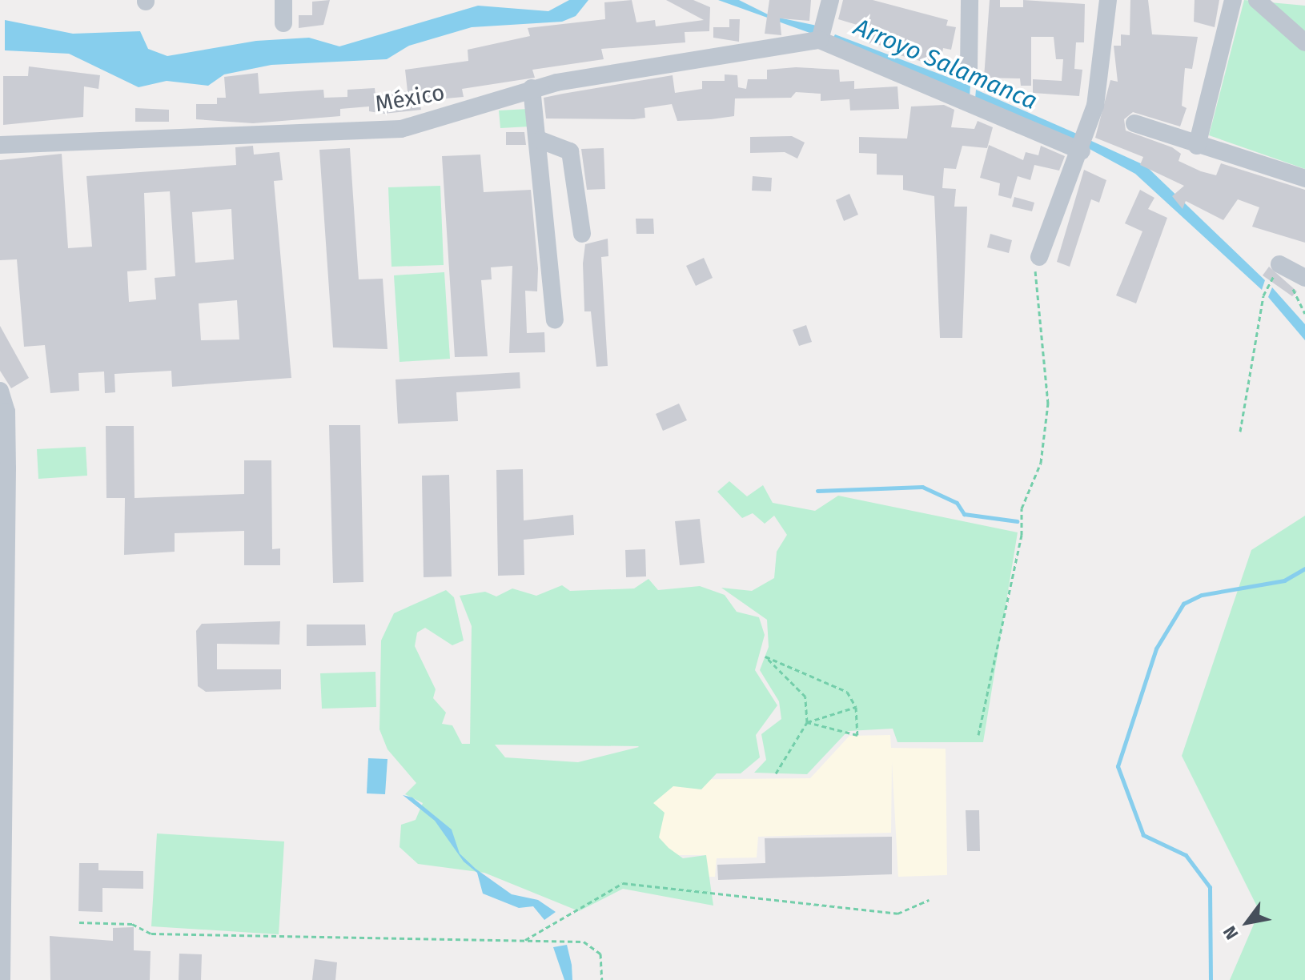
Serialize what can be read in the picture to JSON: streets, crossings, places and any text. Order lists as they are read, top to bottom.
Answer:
{
  "streets": {
    "street": ["México"]
  },
  "water": ["Arroyo Salamanca"],
  "north": "bottom left"
}
